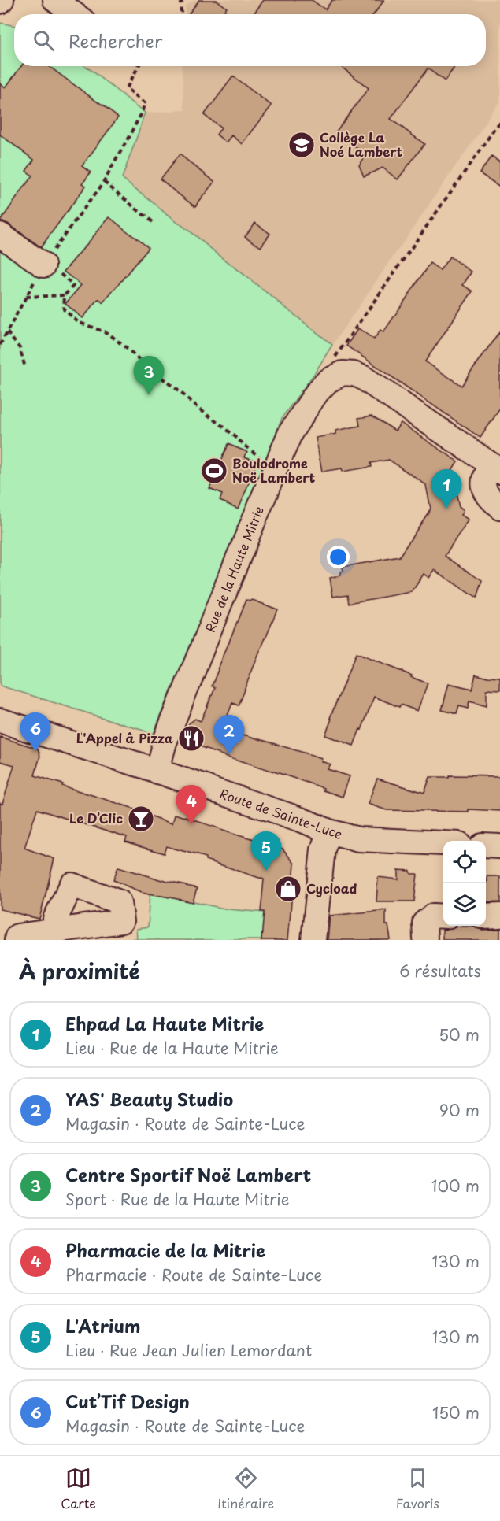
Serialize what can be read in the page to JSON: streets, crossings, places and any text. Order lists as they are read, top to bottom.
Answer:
{
  "streets": {
    "street": ["Rue de la Haute Mitrie", "Route de Sainte-Luce"]
  },
  "crossings": [
    ["Rue de la Haute Mitrie", "Route de Sainte-Luce"]
  ],
  "places": {
    "school or university": ["Collège La Noé Lambert"],
    "sports": ["Boulodrome Noë Lambert"],
    "restaurant": ["L'Appel â Pizza"],
    "bar": ["Le D’Clic"],
    "shop": ["Cycload"]
  },
  "page": {
    "search": "Rechercher",
    "pins": [
      "3",
      "1",
      "6",
      "2",
      "4",
      "5"
    ],
    "heading": ["À proximité", "6 résultats"],
    "list": [
      {
        "mark": "1",
        "name": "Ehpad La Haute Mitrie",
        "note": "Lieu · Rue de la Haute Mitrie",
        "value": "50 m"
      },
      {
        "mark": "2",
        "name": "YAS' Beauty Studio",
        "note": "Magasin · Route de Sainte-Luce",
        "value": "90 m"
      },
      {
        "mark": "3",
        "name": "Centre Sportif Noë Lambert",
        "note": "Sport · Rue de la Haute Mitrie",
        "value": "100 m"
      },
      {
        "mark": "4",
        "name": "Pharmacie de la Mitrie",
        "note": "Pharmacie · Route de Sainte-Luce",
        "value": "130 m"
      },
      {
        "mark": "5",
        "name": "L'Atrium",
        "note": "Lieu · Rue Jean Julien Lemordant",
        "value": "130 m"
      },
      {
        "mark": "6",
        "name": "Cut’Tif Design",
        "note": "Magasin · Route de Sainte-Luce",
        "value": "150 m"
      }
    ],
    "nav": ["Carte", "Itinéraire", "Favoris"]
  }
}
